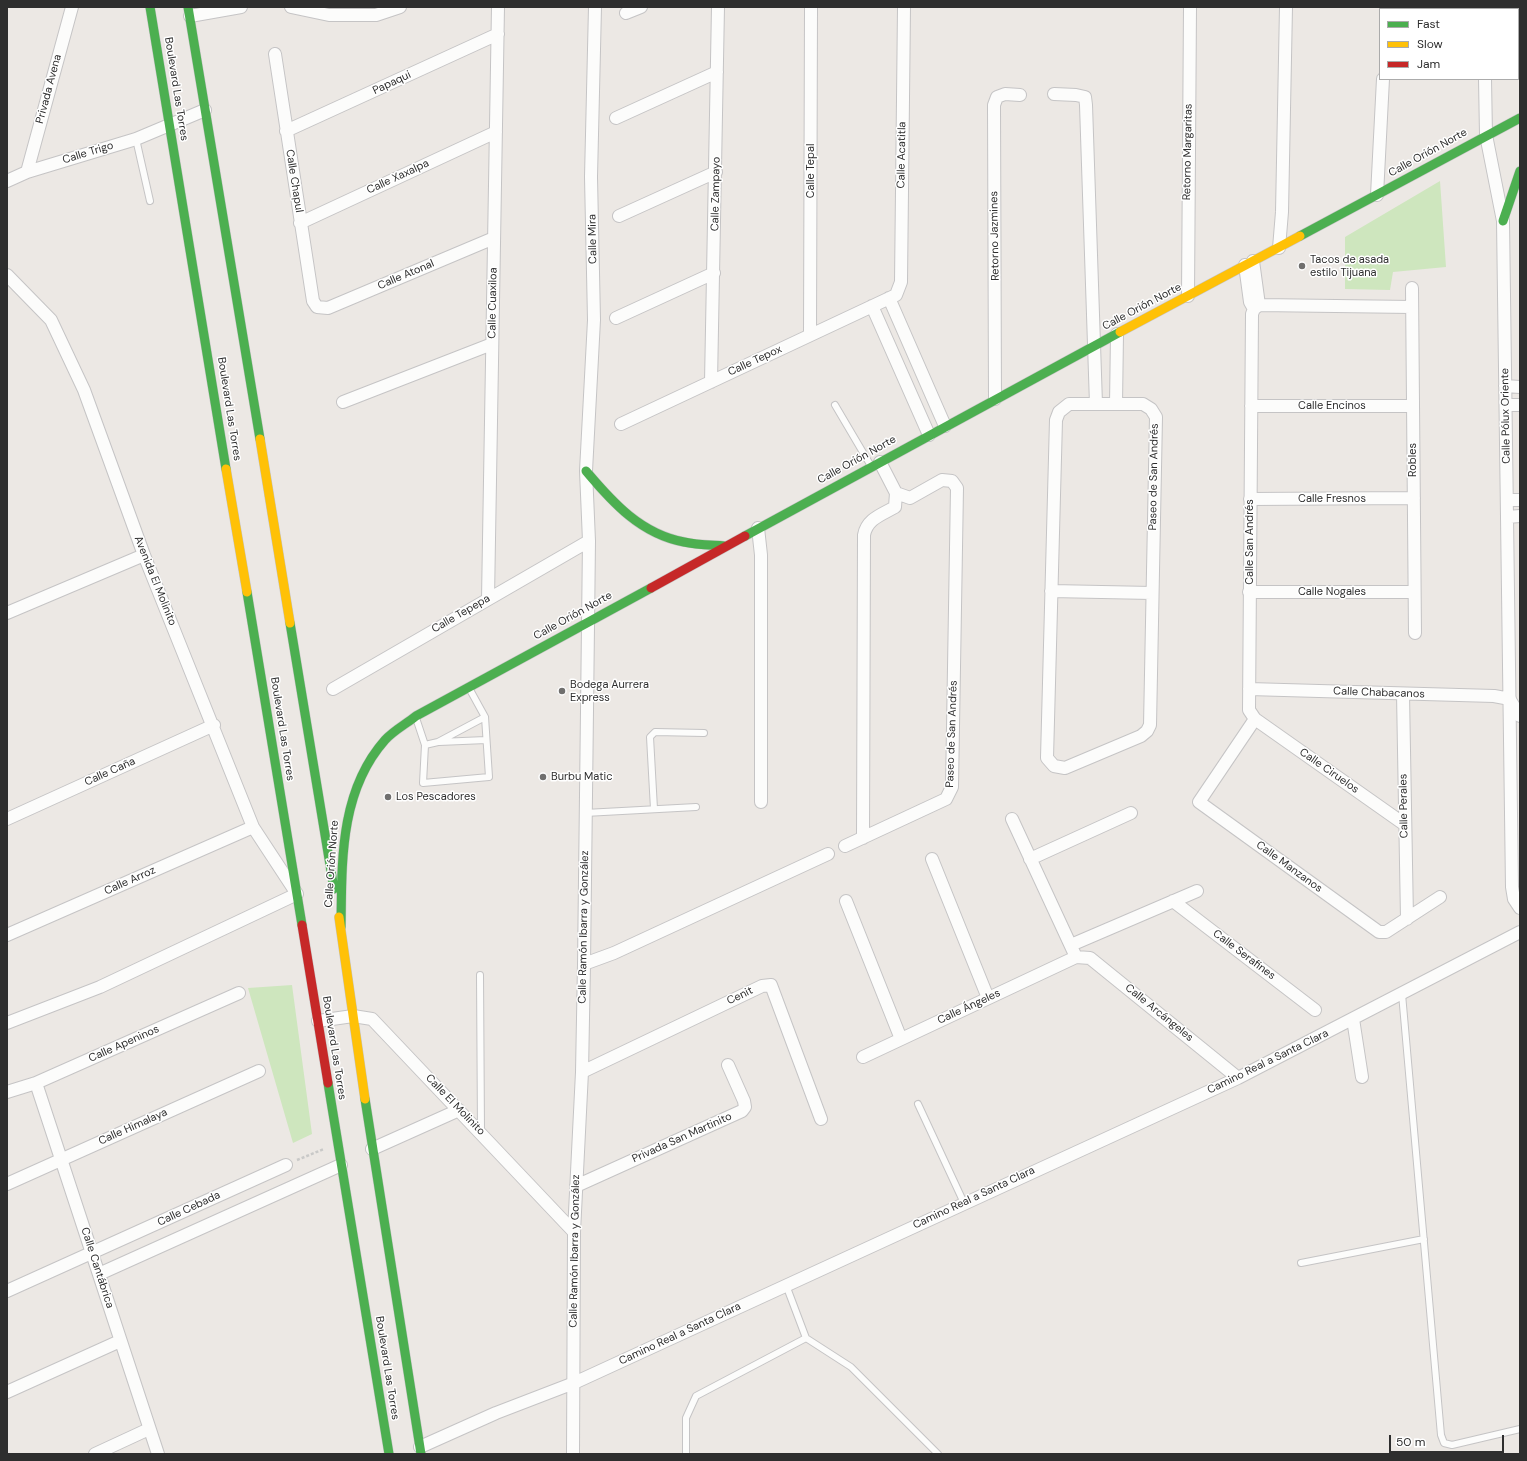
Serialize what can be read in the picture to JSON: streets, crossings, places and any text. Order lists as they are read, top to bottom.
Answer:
{
  "streets": {
    "main road": ["Boulevard Las Torres", "Calle Orión Norte"],
    "street": [
      "Papaqui",
      "Privada Avena",
      "Retorno Margaritas",
      "Calle Trigo",
      "Calle Acatitla",
      "Calle Tepal",
      "Calle Xaxalpa",
      "Calle Chapul",
      "Calle Zampayo",
      "Retorno Jazmines",
      "Calle Mira",
      "Calle Atonal",
      "Calle Cuaxiloa",
      "Calle Tepox",
      "Calle Encinos",
      "Calle Pólux Oriente",
      "Robles",
      "Paseo de San Andrés",
      "Calle Fresnos",
      "Calle San Andrés",
      "Avenida El Molinito",
      "Calle Nogales",
      "Calle Tepepa",
      "Calle Chabacanos",
      "Calle Ciruelos",
      "Calle Caña",
      "Calle Perales",
      "Calle Manzanos",
      "Calle Arroz",
      "Calle Ramón Ibarra y González",
      "Calle Serafines",
      "Cenit",
      "Calle Ángeles",
      "Calle Arcángeles",
      "Calle Apeninos",
      "Camino Real a Santa Clara",
      "Calle El Molinito",
      "Calle Himalaya",
      "Privada San Martinito",
      "Calle Cebada",
      "Calle Cantábrica"
    ]
  },
  "crossings": [
    ["Papaqui", "Calle Chapul"],
    ["Papaqui", "Calle Cuaxiloa"],
    ["Privada Avena", "Calle Trigo"],
    ["Boulevard Las Torres", "Calle Trigo"],
    ["Boulevard Las Torres", "Calle Orión Norte"],
    ["Boulevard Las Torres", "Avenida El Molinito"],
    ["Boulevard Las Torres", "Camino Real a Santa Clara"],
    ["Boulevard Las Torres", "Calle El Molinito"],
    ["Retorno Margaritas", "Calle Orión Norte"],
    ["Calle Orión Norte", "Retorno Jazmines"],
    ["Calle Orión Norte", "Calle Pólux Oriente"],
    ["Calle Orión Norte", "Calle San Andrés"],
    ["Calle Orión Norte", "Calle Ramón Ibarra y González"],
    ["Calle Acatitla", "Calle Tepox"],
    ["Calle Tepal", "Calle Tepox"],
    ["Calle Xaxalpa", "Calle Chapul"],
    ["Calle Xaxalpa", "Calle Cuaxiloa"],
    ["Calle Chapul", "Calle Atonal"],
    ["Calle Zampayo", "Calle Tepox"],
    ["Calle Mira", "Calle Ramón Ibarra y González"],
    ["Calle Atonal", "Calle Cuaxiloa"],
    ["Calle Cuaxiloa", "Calle Tepepa"],
    ["Calle Encinos", "Robles"],
    ["Calle Encinos", "Calle San Andrés"],
    ["Calle Pólux Oriente", "Calle Chabacanos"],
    ["Robles", "Calle Fresnos"],
    ["Robles", "Calle Nogales"],
    ["Calle Fresnos", "Calle San Andrés"],
    ["Calle San Andrés", "Calle Nogales"],
    ["Calle San Andrés", "Calle Chabacanos"],
    ["Calle San Andrés", "Calle Ciruelos"],
    ["Calle San Andrés", "Calle Manzanos"],
    ["Avenida El Molinito", "Calle Caña"],
    ["Avenida El Molinito", "Calle Arroz"],
    ["Calle Tepepa", "Calle Ramón Ibarra y González"],
    ["Calle Chabacanos", "Calle Perales"],
    ["Calle Ciruelos", "Calle Perales"],
    ["Calle Ciruelos", "Calle Manzanos"],
    ["Calle Perales", "Calle Manzanos"],
    ["Calle Ramón Ibarra y González", "Cenit"],
    ["Calle Ramón Ibarra y González", "Camino Real a Santa Clara"],
    ["Calle Ramón Ibarra y González", "Calle El Molinito"],
    ["Calle Ramón Ibarra y González", "Privada San Martinito"],
    ["Calle Ángeles", "Calle Arcángeles"],
    ["Calle Arcángeles", "Camino Real a Santa Clara"],
    ["Calle Apeninos", "Calle Cantábrica"],
    ["Calle Himalaya", "Calle Cantábrica"],
    ["Calle Cebada", "Calle Cantábrica"]
  ],
  "places": [
    "Tacos de asada estilo Tijuana",
    "Bodega Aurrera Express",
    "Burbu Matic",
    "Los Pescadores"
  ],
  "legend": ["Fast", "Slow", "Jam"],
  "scale_bar": "50 m"
}
